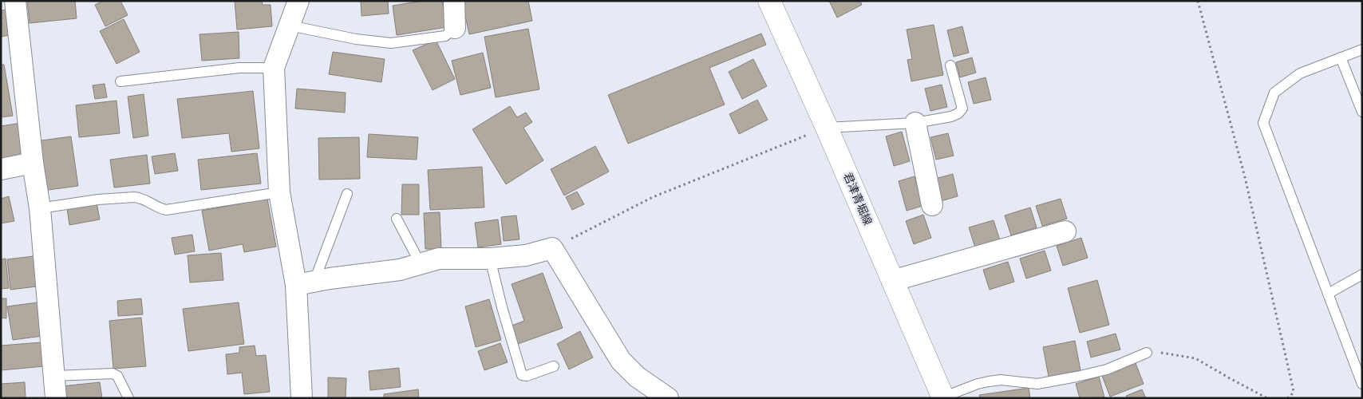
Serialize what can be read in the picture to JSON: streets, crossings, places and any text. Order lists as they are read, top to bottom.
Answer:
{
  "streets": {
    "main road": ["君津青堀線"]
  }
}
